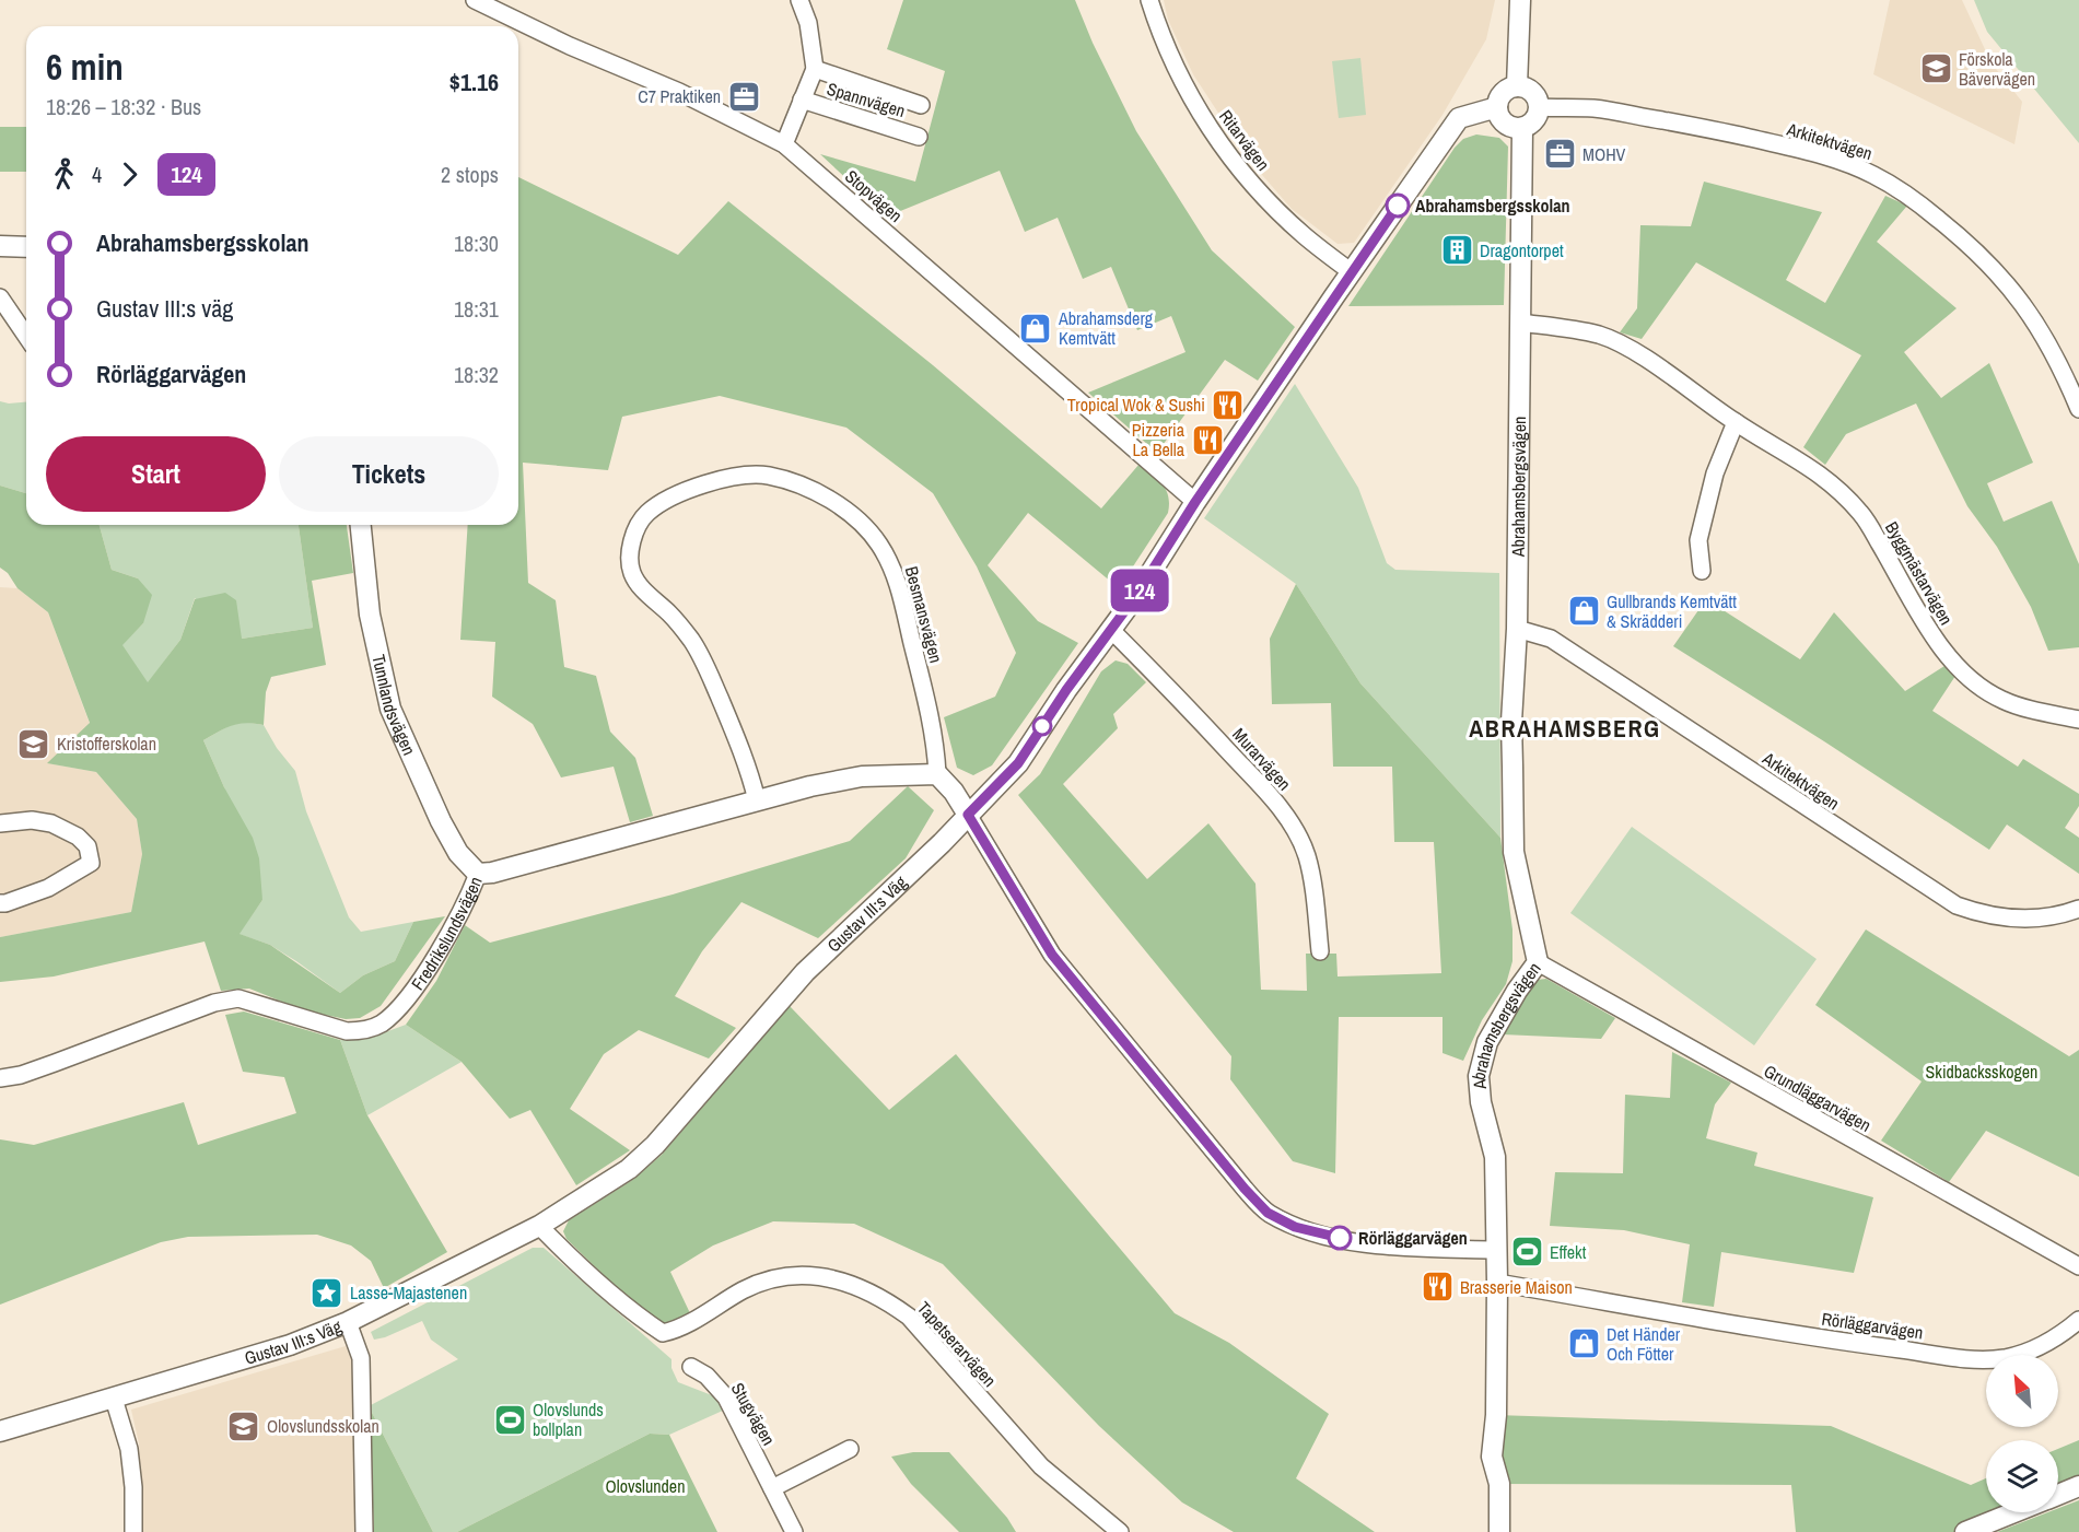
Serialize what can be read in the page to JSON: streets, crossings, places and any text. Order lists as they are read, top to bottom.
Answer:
{
  "streets": {
    "street": [
      "Spannvägen",
      "Ritarvägen",
      "Arkitektvägen",
      "Stopvägen",
      "Abrahamsbergsvägen",
      "Byggmästarvägen",
      "Besmansvägen",
      "Tunnlandsvägen",
      "Murarvägen",
      "Gustav III:s Väg",
      "Fredrikslundsvägen",
      "Grundläggarvägen",
      "Rörläggarvägen",
      "Tapetserarvägen",
      "Stugvägen"
    ]
  },
  "crossings": [
    ["Spannvägen", "Stopvägen"],
    ["Ritarvägen", "Gustav III:s Väg"],
    ["Arkitektvägen", "Abrahamsbergsvägen"],
    ["Arkitektvägen", "Gustav III:s Väg"],
    ["Stopvägen", "Gustav III:s Väg"],
    ["Abrahamsbergsvägen", "Byggmästarvägen"],
    ["Abrahamsbergsvägen", "Gustav III:s Väg"],
    ["Abrahamsbergsvägen", "Grundläggarvägen"],
    ["Abrahamsbergsvägen", "Rörläggarvägen"],
    ["Besmansvägen", "Fredrikslundsvägen"],
    ["Tunnlandsvägen", "Fredrikslundsvägen"],
    ["Murarvägen", "Gustav III:s Väg"],
    ["Gustav III:s Väg", "Tapetserarvägen"]
  ],
  "districts": ["ABRAHAMSBERG"],
  "parks": ["Skidbacksskogen", "Olovslunden"],
  "places": {
    "school or university": ["Förskola Bävervägen", "Kristofferskolan", "Olovslundsskolan"],
    "office": ["C7 Praktiken", "MOHV"],
    "other": ["Abrahamsbergsskolan", "Rörläggarvägen"],
    "building": ["Dragontorpet"],
    "shop": ["Abrahamsderg Kemtvätt", "Gullbrands Kemtvätt & Skrädderi", "Det Händer Och Fötter"],
    "restaurant": ["Tropical Wok & Sushi", "Pizzeria La Bella", "Brasserie Maison"],
    "sports": ["Effekt", "Olovslunds bollplan"],
    "place": ["Lasse-Majastenen"]
  },
  "lines": ["bus line 124"],
  "north": "top left",
  "page": {
    "on_map": "124",
    "heading": ["6 min", "18:26 – 18:32 · Bus", "$1.16"],
    "legs": ["4", "124", "2 stops"],
    "list": [
      {
        "name": "Abrahamsbergsskolan",
        "value": "18:30"
      },
      {
        "name": "Gustav III:s väg",
        "value": "18:31"
      },
      {
        "name": "Rörläggarvägen",
        "value": "18:32"
      }
    ],
    "buttons": ["Start", "Tickets"]
  }
}
